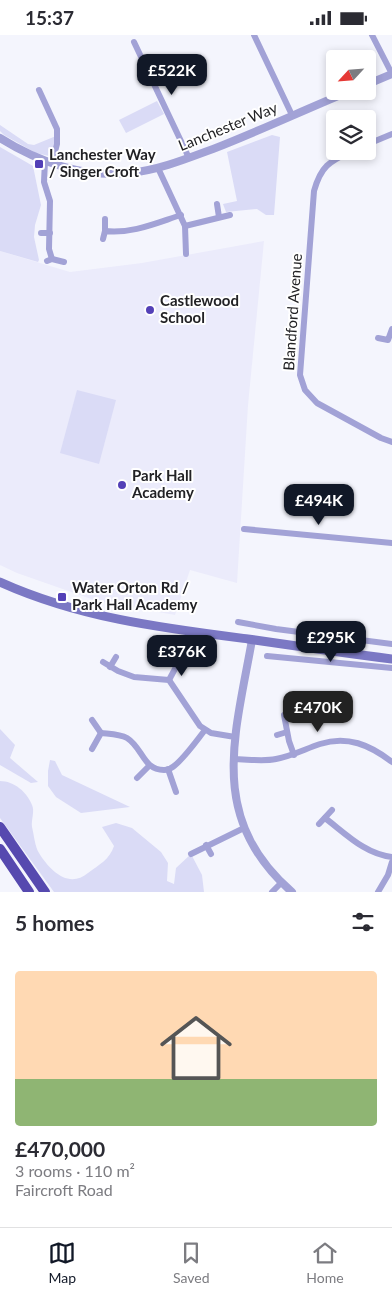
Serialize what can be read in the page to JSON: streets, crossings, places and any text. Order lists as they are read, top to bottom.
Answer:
{
  "streets": {
    "street": ["Lanchester Way", "Blandford Avenue"]
  },
  "places": {
    "transit": ["Lanchester Way / Singer Croft", "Water Orton Rd / Park Hall Academy"],
    "other": ["Castlewood School", "Park Hall Academy"]
  },
  "north": "bottom left",
  "page": {
    "status": "15:37",
    "price": [
      "£522K",
      "£494K",
      "£295K",
      "£376K",
      "£470K"
    ],
    "heading": "5 homes",
    "list": [
      {
        "name": "£470,000",
        "note": "3 rooms · 110 m² · Faircroft Road"
      }
    ],
    "tabs": ["Map", "Saved", "Home"]
  }
}
